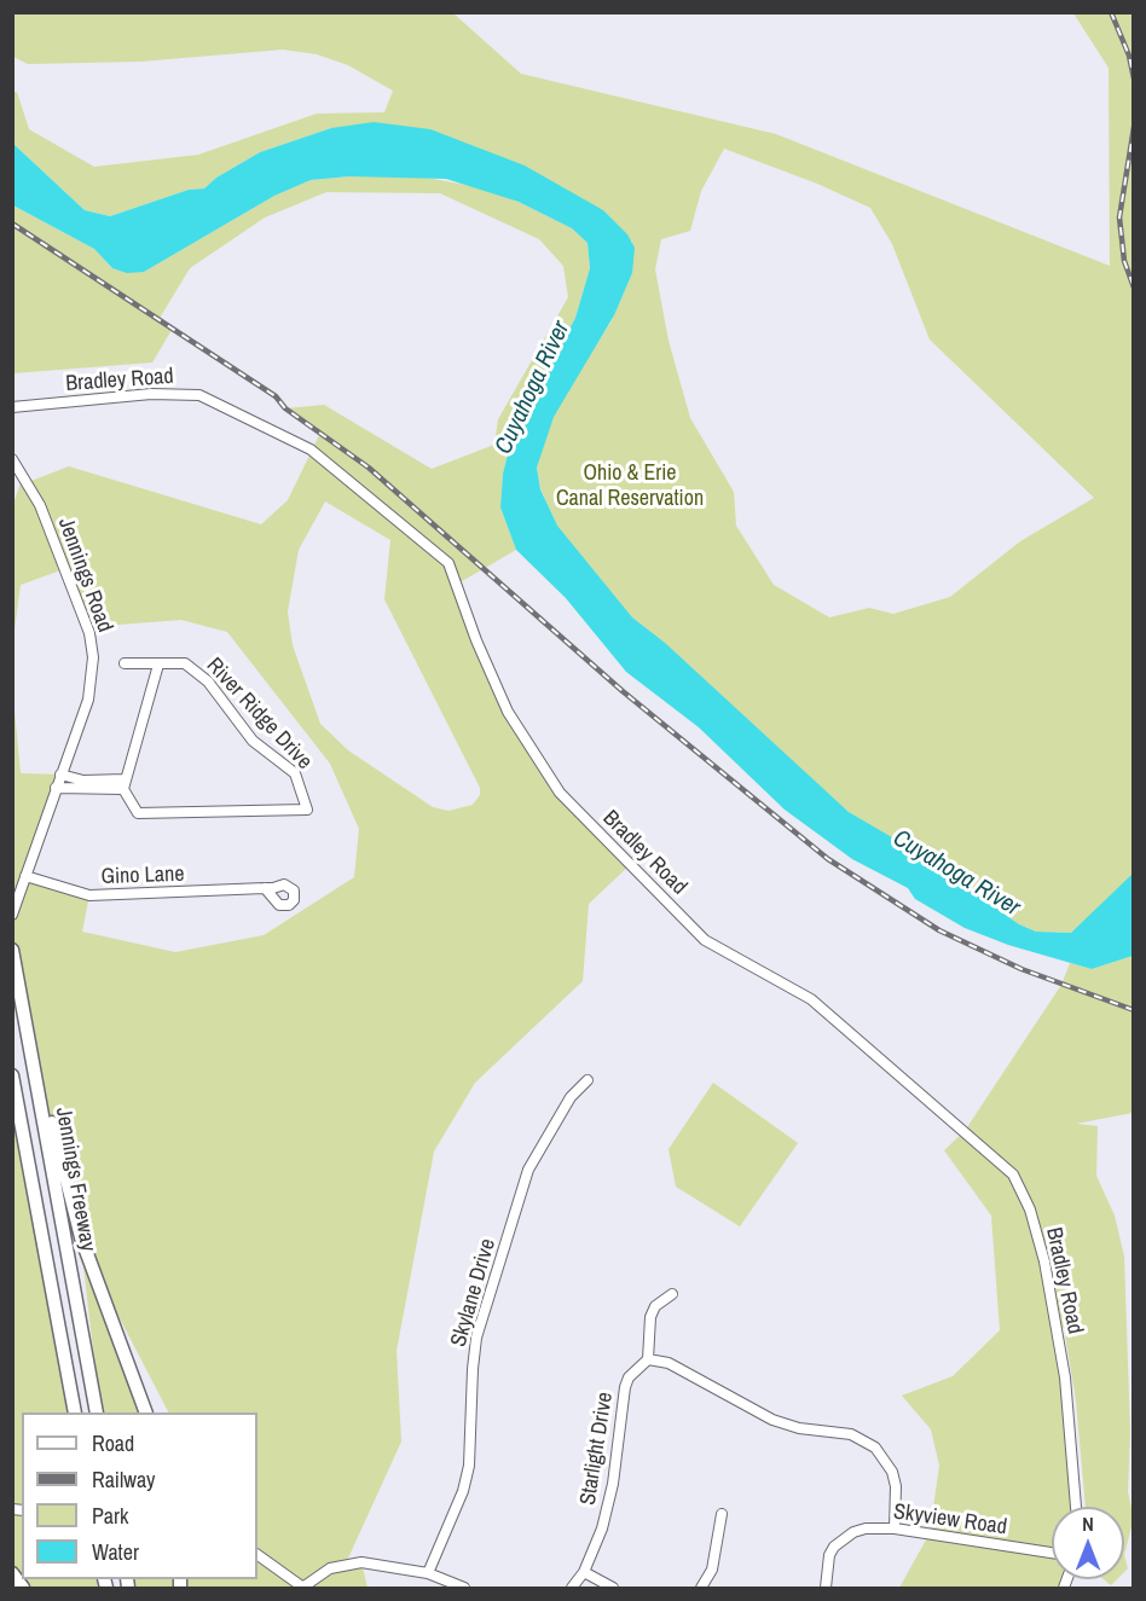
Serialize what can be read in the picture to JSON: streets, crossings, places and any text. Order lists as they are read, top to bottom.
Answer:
{
  "streets": {
    "highway": ["Jennings Freeway"],
    "street": [
      "Bradley Road",
      "Jennings Road",
      "River Ridge Drive",
      "Gino Lane",
      "Skylane Drive",
      "Starlight Drive",
      "Skyview Road"
    ]
  },
  "crossings": [
    ["Jennings Road", "Gino Lane"]
  ],
  "water": ["Cuyahoga River"],
  "parks": ["Ohio & Erie Canal Reservation"],
  "legend": [
    "Road",
    "Railway",
    "Park",
    "Water"
  ],
  "north": "top"
}
